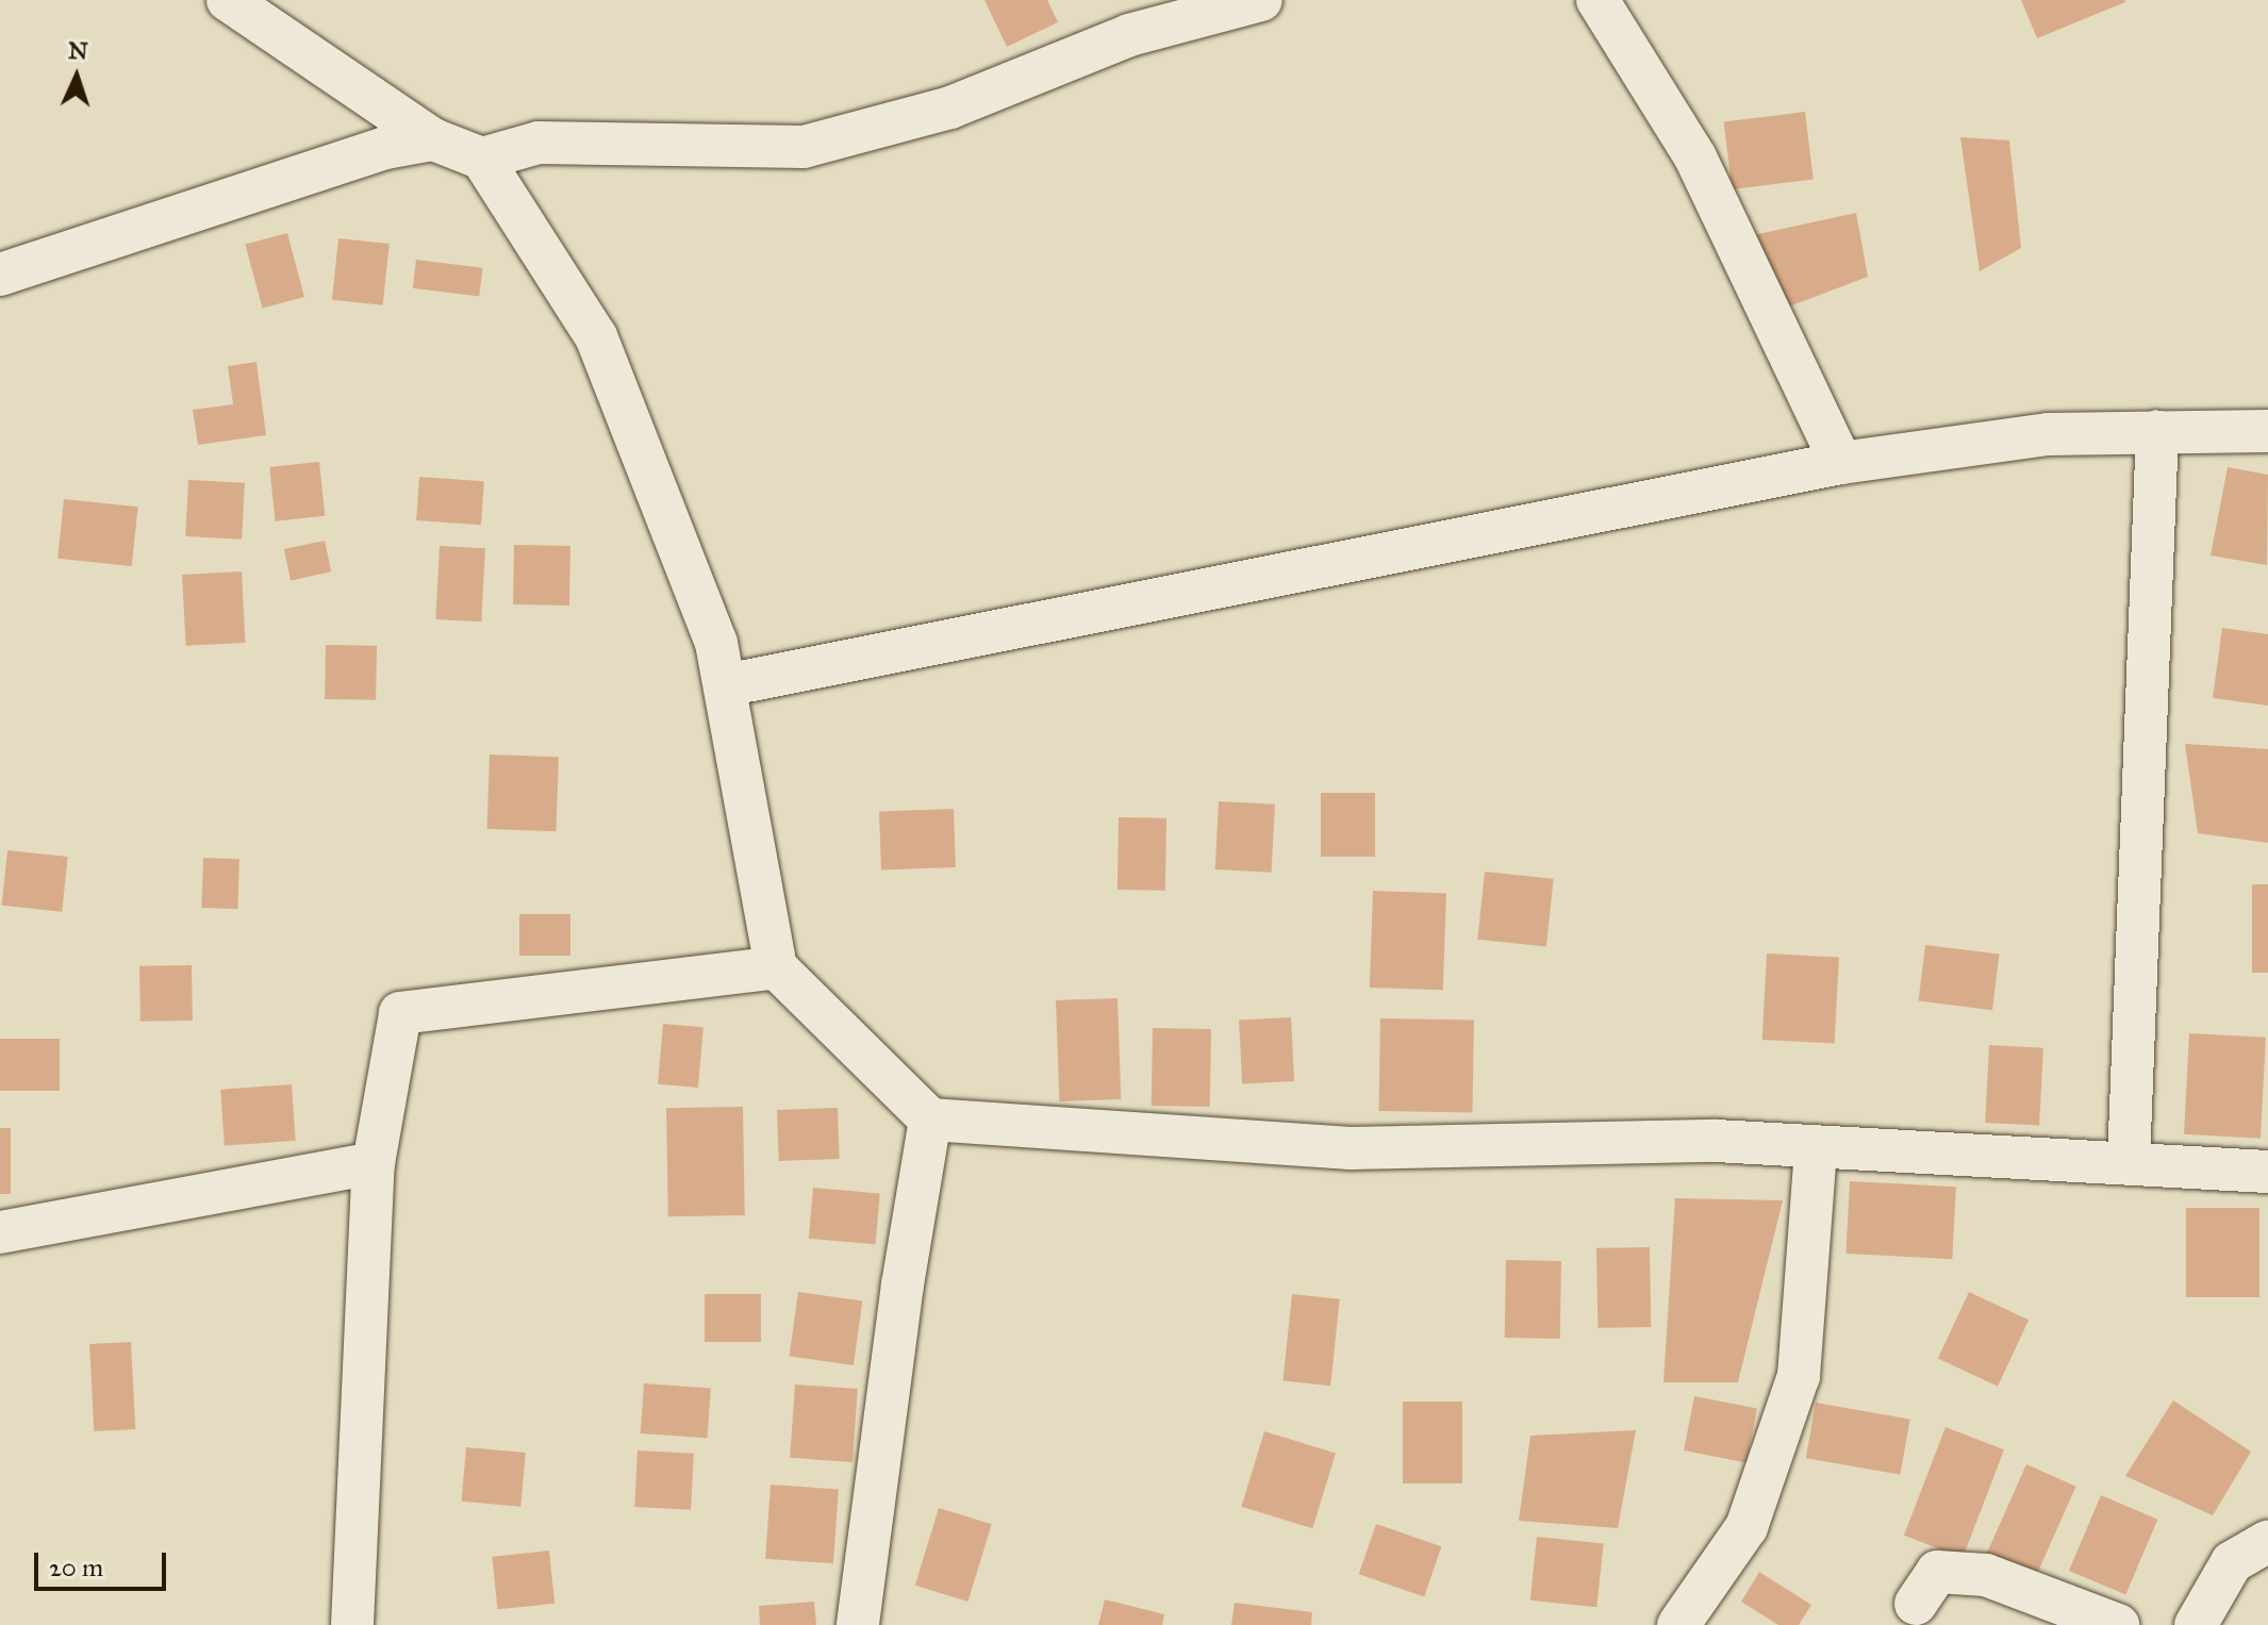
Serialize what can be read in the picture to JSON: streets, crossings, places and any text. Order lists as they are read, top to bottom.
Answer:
{
  "scale_bar": "20 m",
  "north": "top"
}
